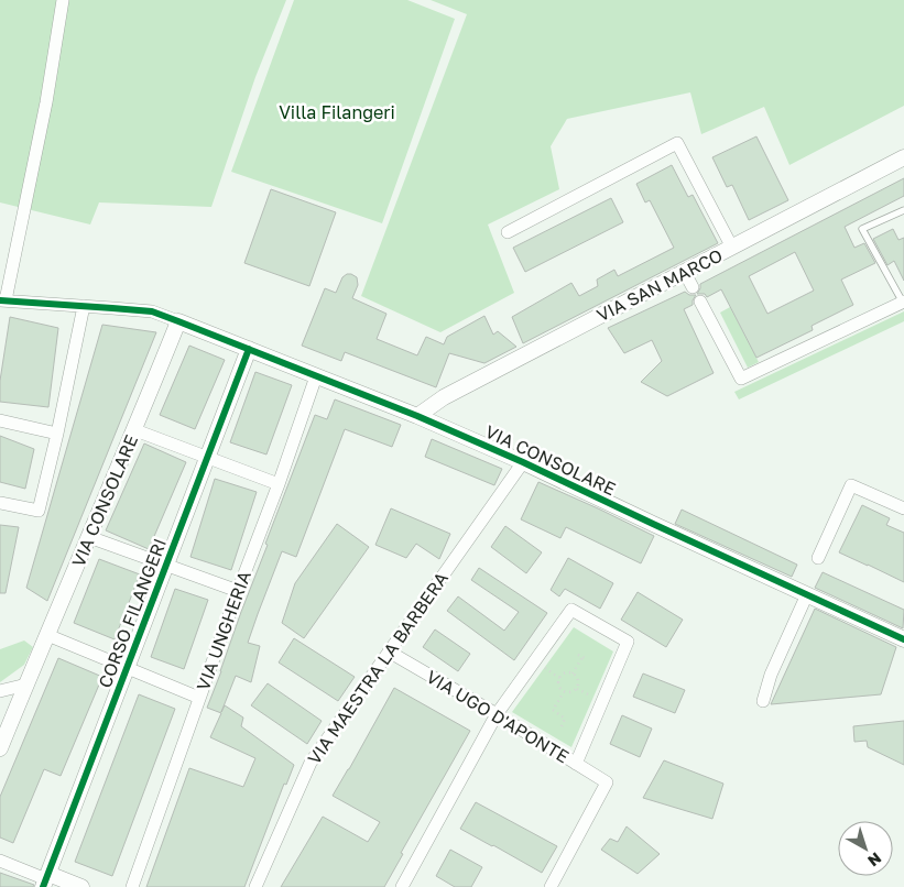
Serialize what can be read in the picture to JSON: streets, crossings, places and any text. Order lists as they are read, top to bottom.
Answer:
{
  "streets": {
    "street": [
      "VIA SAN MARCO",
      "VIA CONSOLARE",
      "CORSO FILANGERI",
      "VIA UNGHERIA",
      "VIA MAESTRA LA BARBERA",
      "VIA UGO D'APONTE"
    ]
  },
  "crossings": [
    ["VIA SAN MARCO", "VIA CONSOLARE"],
    ["VIA CONSOLARE", "CORSO FILANGERI"],
    ["VIA CONSOLARE", "VIA UNGHERIA"],
    ["VIA CONSOLARE", "VIA MAESTRA LA BARBERA"],
    ["VIA MAESTRA LA BARBERA", "VIA UGO D'APONTE"]
  ],
  "parks": ["Villa Filangeri"],
  "north": "bottom right"
}
